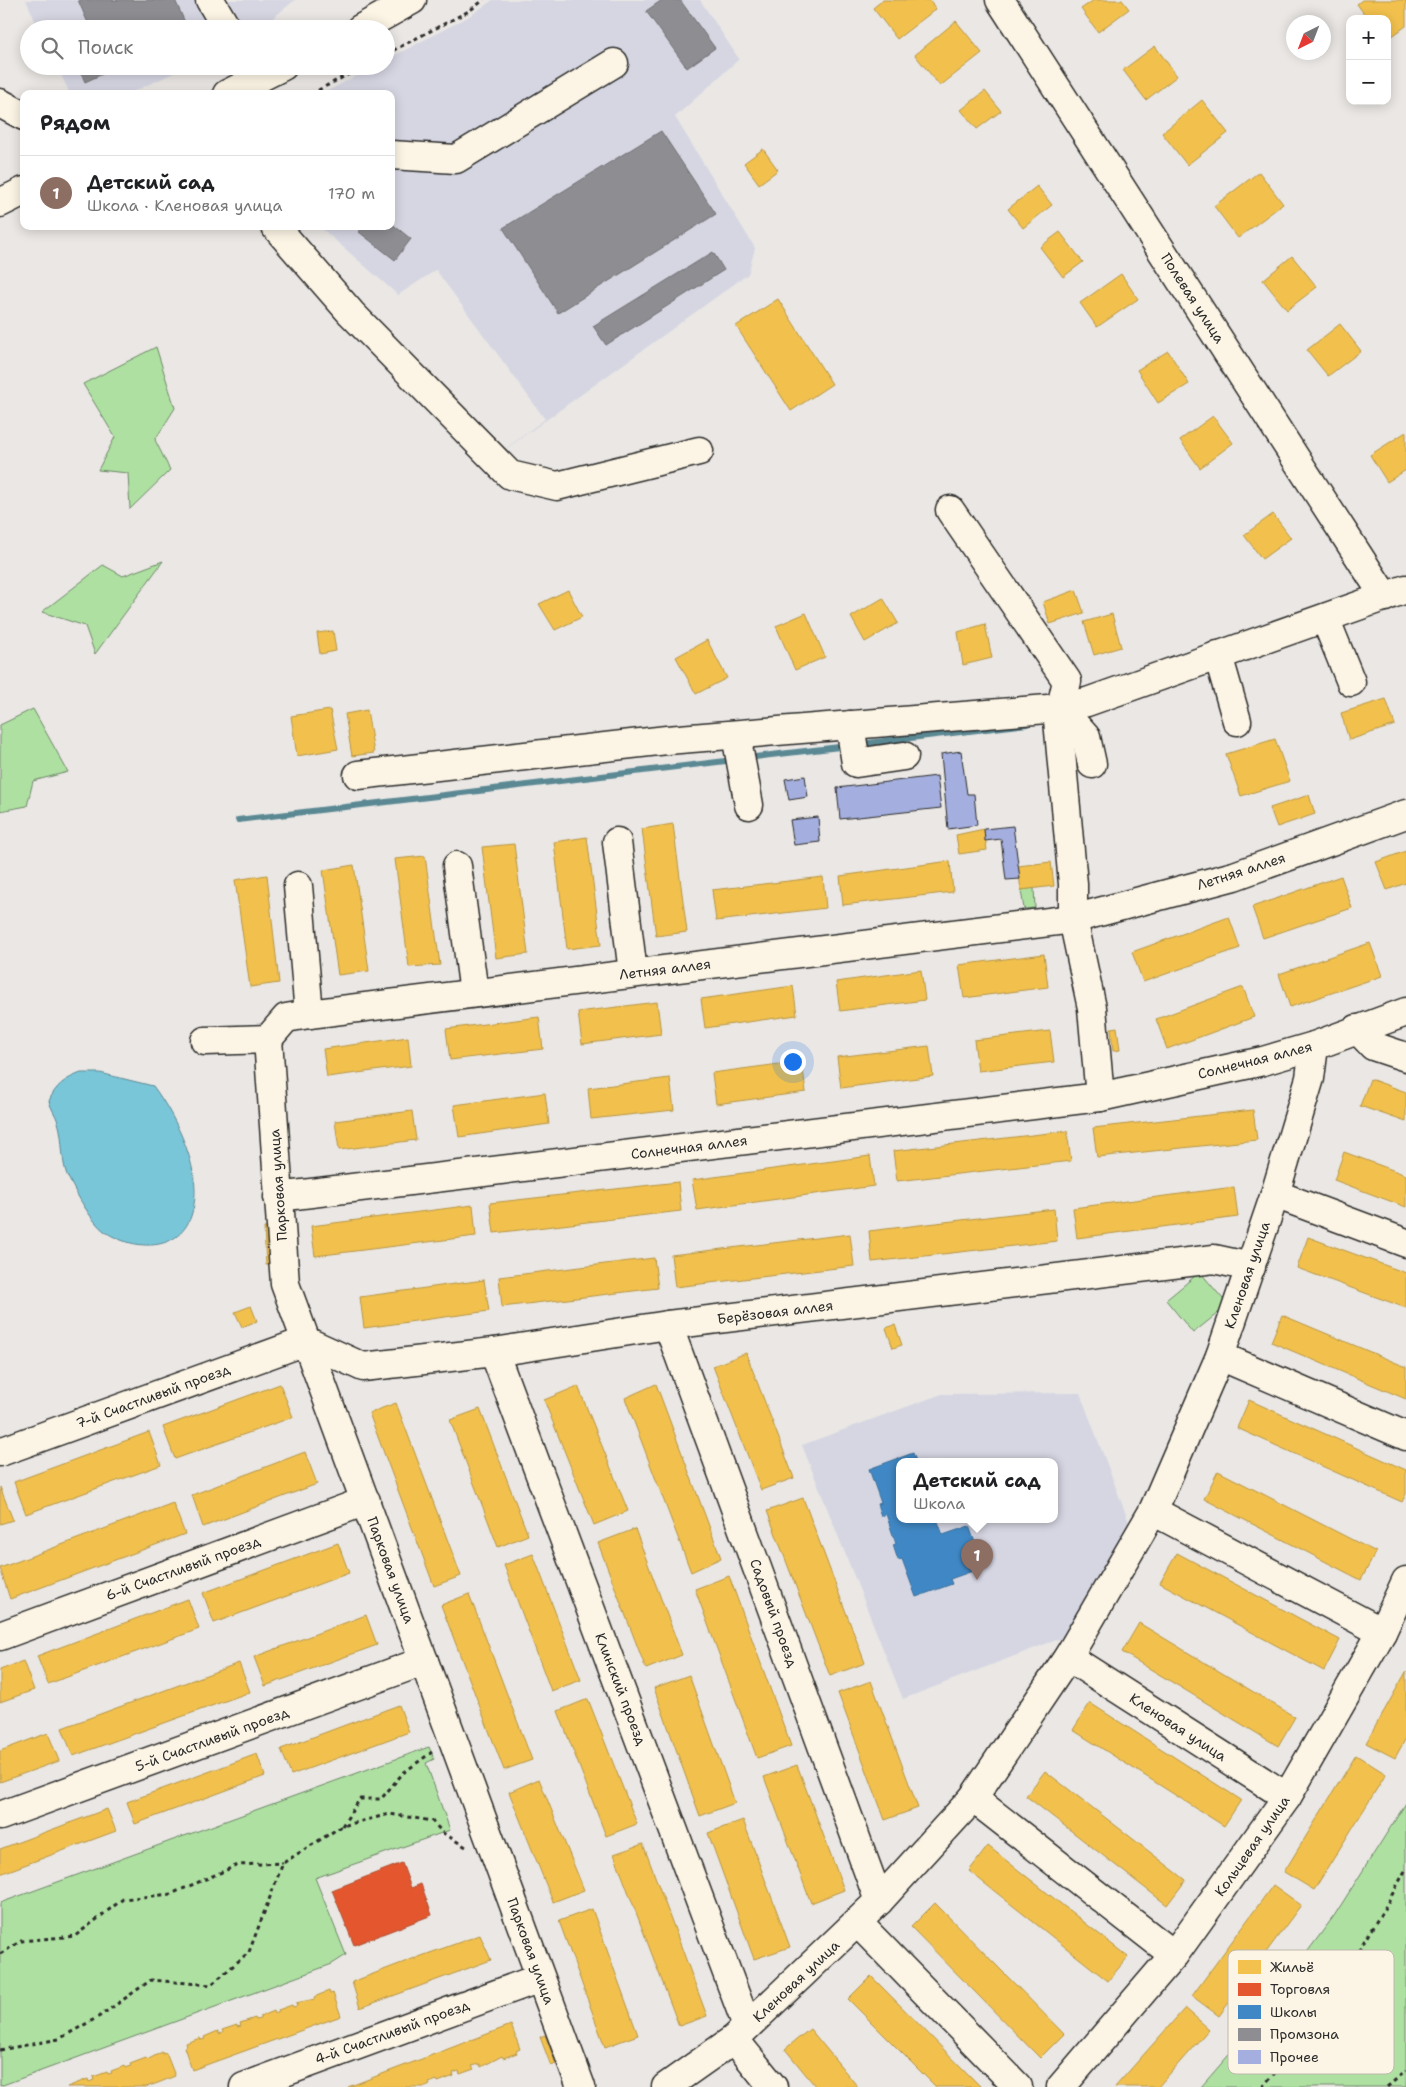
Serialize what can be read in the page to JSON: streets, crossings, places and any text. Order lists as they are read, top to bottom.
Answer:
{
  "streets": {
    "street": [
      "Полевая улица",
      "Летняя аллея",
      "Солнечная аллея",
      "Парковая улица",
      "Кленовая улица",
      "Берёзовая аллея",
      "7-й Счастливый проезд",
      "6-й Счастливый проезд",
      "Садовый проезд",
      "Клинский проезд",
      "5-й Счастливый проезд",
      "Кольцевая улица",
      "4-й Счастливый проезд"
    ]
  },
  "crossings": [
    ["Летняя аллея", "Парковая улица"],
    ["Солнечная аллея", "Парковая улица"],
    ["Солнечная аллея", "Кленовая улица"],
    ["Парковая улица", "Берёзовая аллея"],
    ["Парковая улица", "7-й Счастливый проезд"],
    ["Парковая улица", "6-й Счастливый проезд"],
    ["Парковая улица", "5-й Счастливый проезд"],
    ["Парковая улица", "4-й Счастливый проезд"],
    ["Кленовая улица", "Берёзовая аллея"],
    ["Кленовая улица", "Садовый проезд"],
    ["Кленовая улица", "Клинский проезд"],
    ["Кленовая улица", "Кольцевая улица"],
    ["Берёзовая аллея", "7-й Счастливый проезд"],
    ["Берёзовая аллея", "Садовый проезд"],
    ["Берёзовая аллея", "Клинский проезд"]
  ],
  "legend": [
    "Жильё",
    "Торговля",
    "Школы",
    "Промзона",
    "Прочее"
  ],
  "north": "bottom left",
  "page": {
    "map_buttons": ["+", "−"],
    "search": "Поиск",
    "heading": "Рядом",
    "list": [
      {
        "mark": "1",
        "name": "Детский сад",
        "note": "Школа · Кленовая улица",
        "value": "170 m"
      }
    ],
    "popup": ["Детский сад", "Школа"],
    "pins": "1"
  }
}
